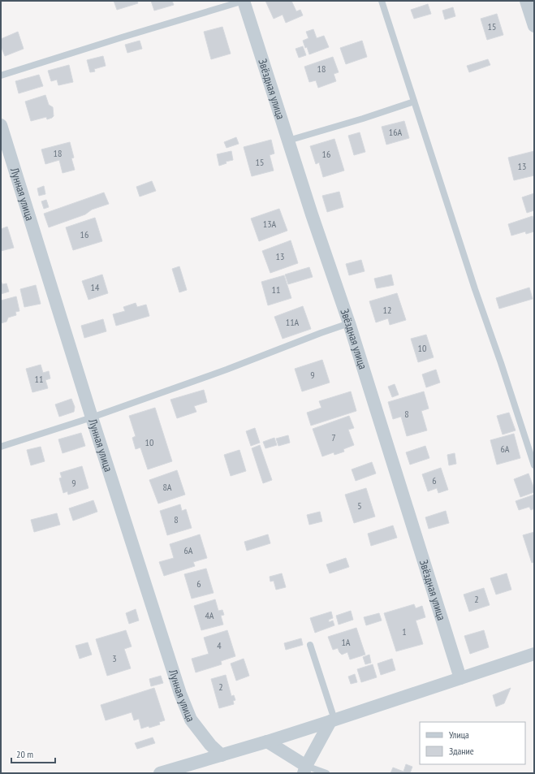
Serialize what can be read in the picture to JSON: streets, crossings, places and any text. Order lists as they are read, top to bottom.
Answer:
{
  "streets": {
    "street": ["Звёздная улица", "Лунная улица"]
  },
  "house_numbers": [
    "15",
    "18",
    "16А",
    "18",
    "16",
    "15",
    "13",
    "13А",
    "16",
    "13",
    "14",
    "11",
    "12",
    "11А",
    "10",
    "9",
    "11",
    "8",
    "7",
    "10",
    "6А",
    "6",
    "9",
    "8А",
    "5",
    "8",
    "6А",
    "6",
    "2",
    "4А",
    "1",
    "1А",
    "4",
    "3",
    "2"
  ],
  "legend": ["Улица", "Здание"],
  "scale_bar": "20 m"
}
